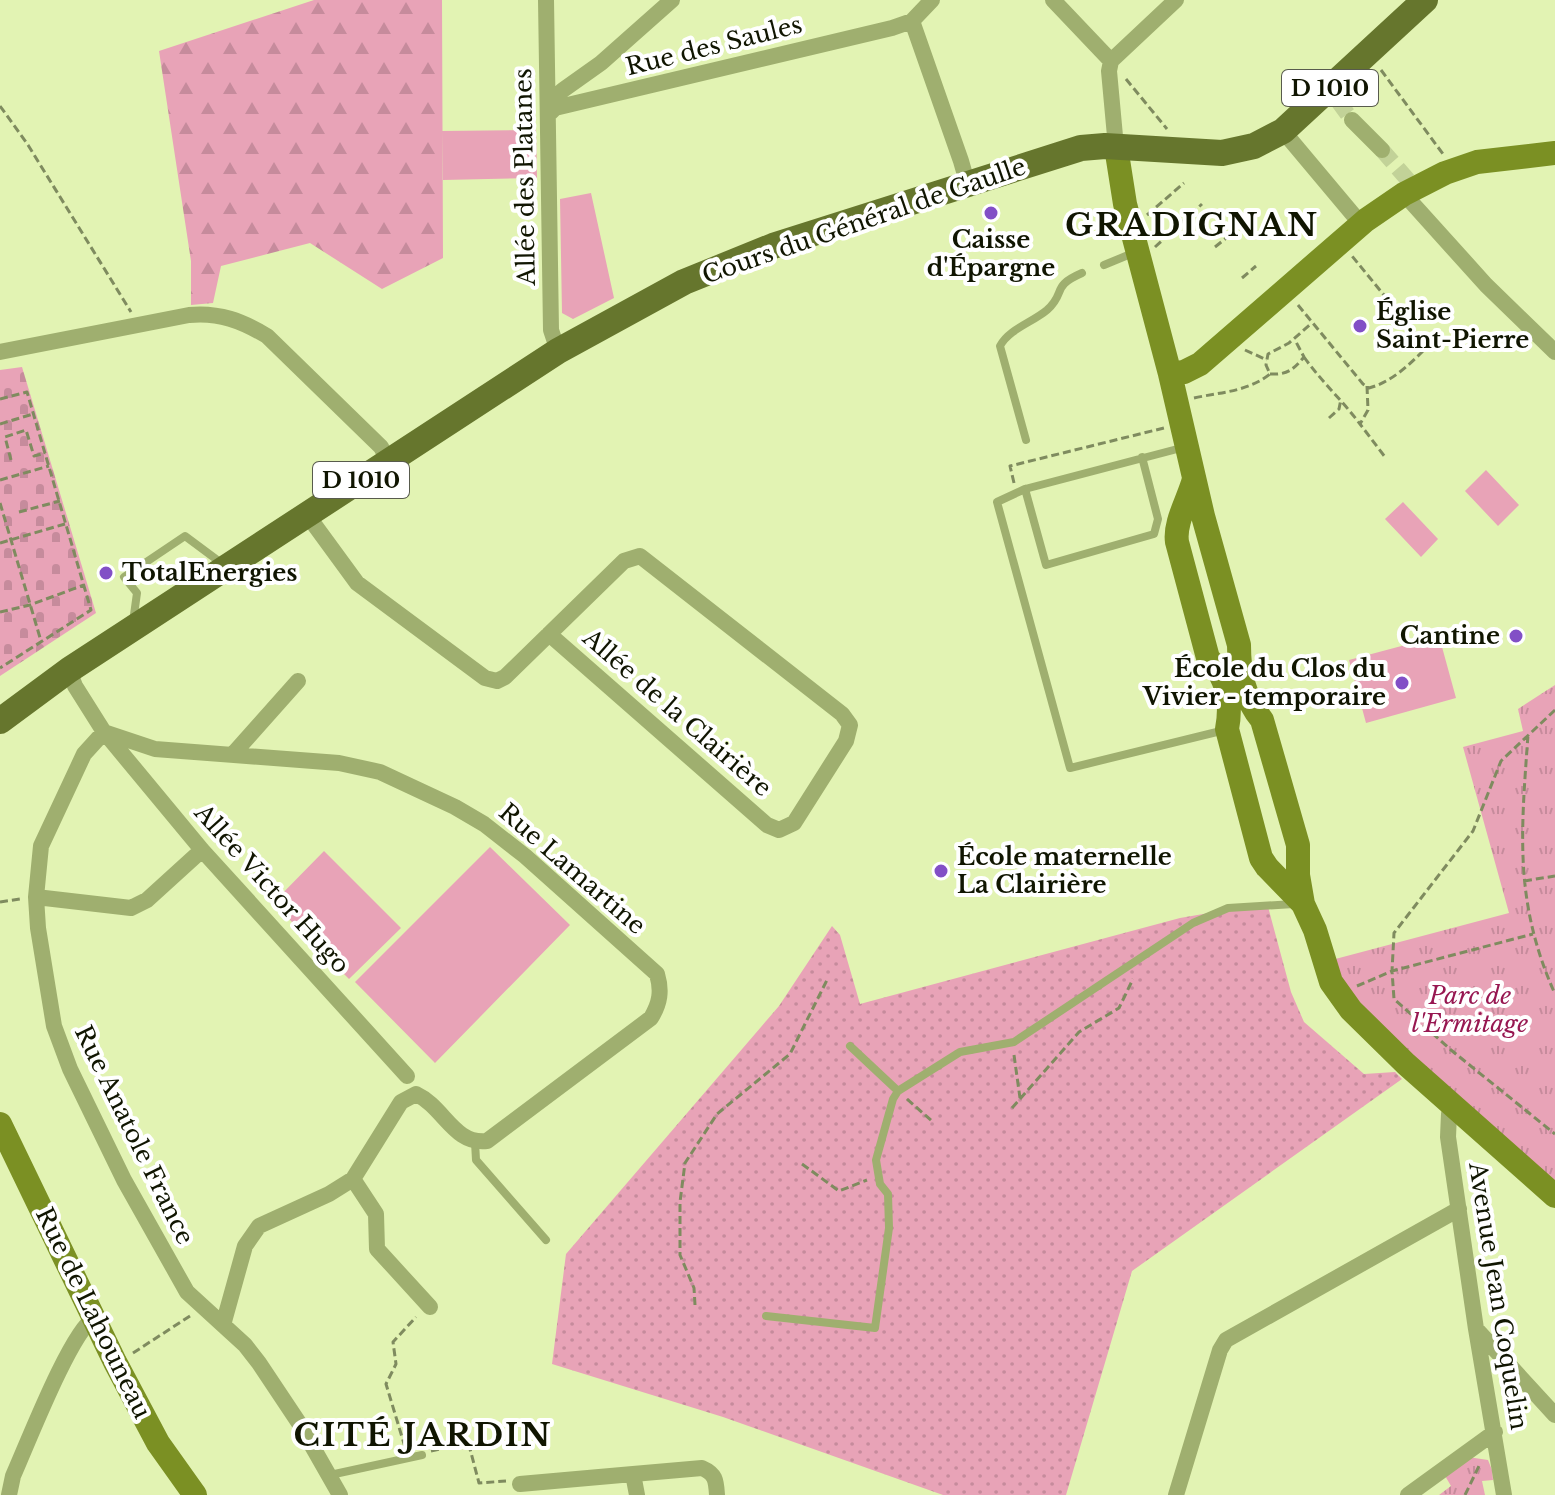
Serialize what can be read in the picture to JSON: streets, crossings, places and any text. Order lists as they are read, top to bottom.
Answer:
{
  "streets": {
    "main road": ["D 1010", "Cours du Général de Gaulle"],
    "street": [
      "Rue des Saules",
      "Allée des Platanes",
      "Allée de la Clairière",
      "Rue Lamartine",
      "Allée Victor Hugo",
      "Rue Anatole France",
      "Avenue Jean Coquelin",
      "Rue de Lahouneau"
    ]
  },
  "crossings": [
    ["Rue des Saules", "Allée des Platanes"],
    ["Allée des Platanes", "Cours du Général de Gaulle"],
    ["Cours du Général de Gaulle", "Allée de la Clairière"],
    ["Rue Lamartine", "Allée Victor Hugo"],
    ["Rue Lamartine", "Rue Anatole France"],
    ["Allée Victor Hugo", "Rue Anatole France"]
  ],
  "districts": ["GRADIGNAN", "CITÉ JARDIN"],
  "parks": ["Parc de l'Ermitage"],
  "places": [
    "Caisse d'Épargne",
    "Église Saint-Pierre",
    "TotalEnergies",
    "Cantine",
    "École du Clos du Vivier - temporaire",
    "École maternelle La Clairière"
  ]
}
